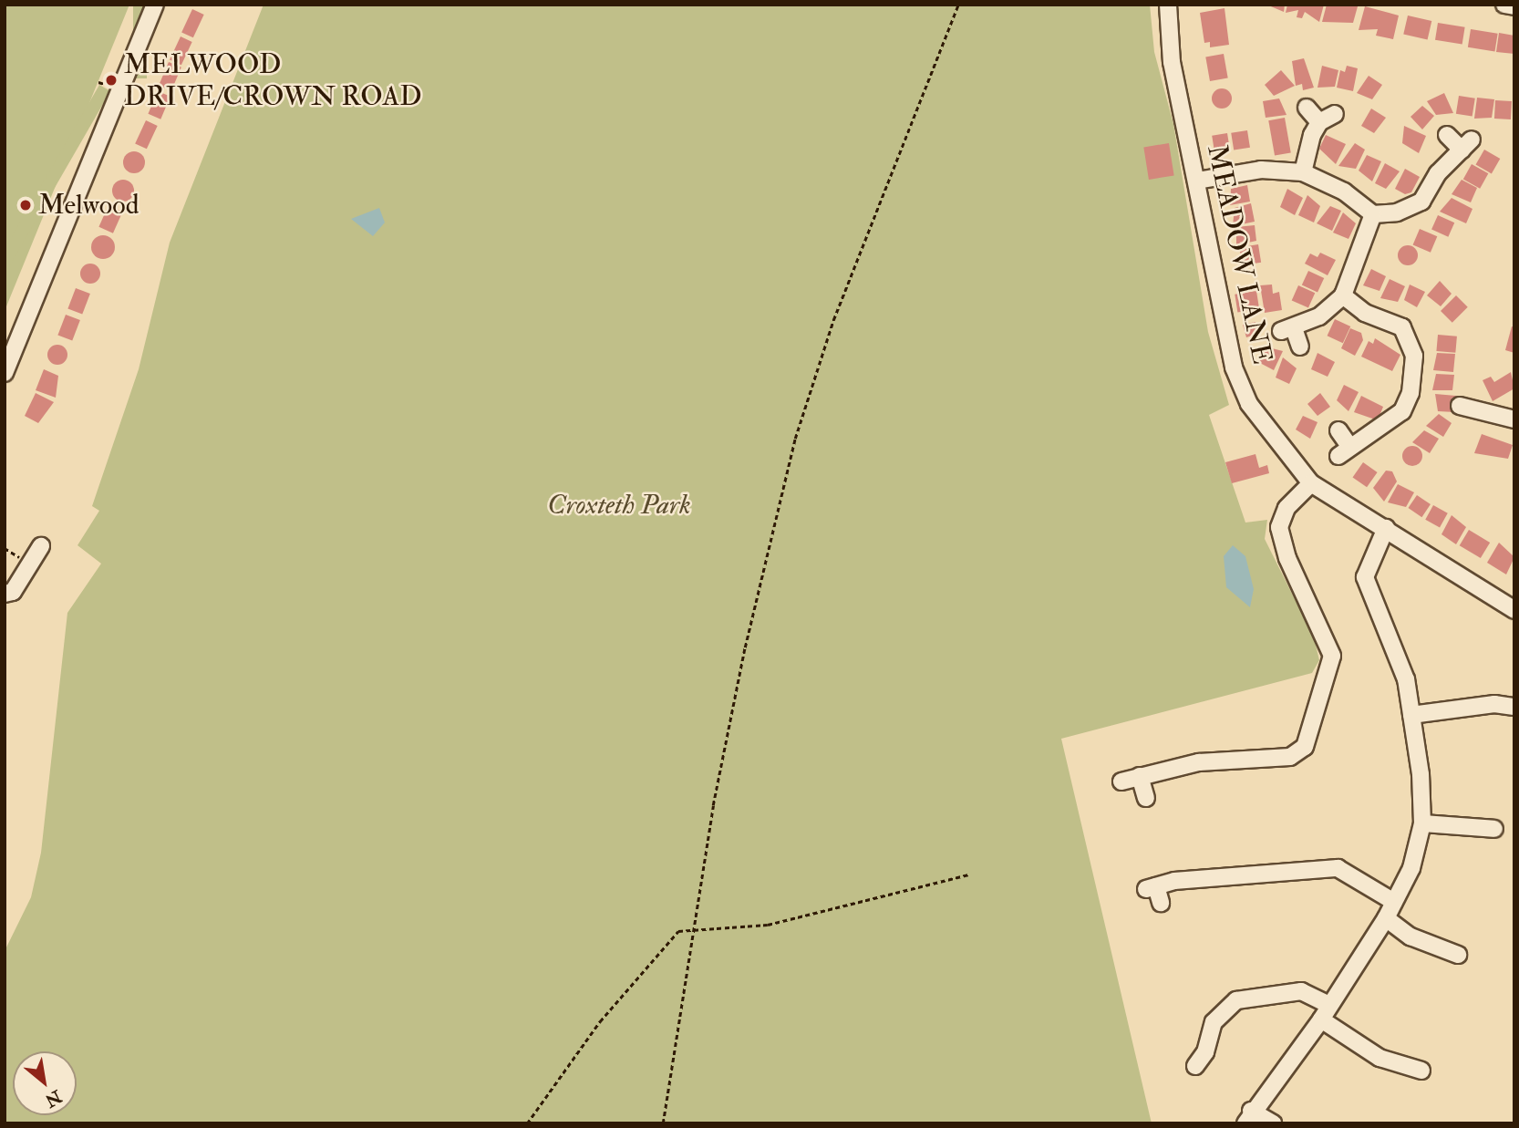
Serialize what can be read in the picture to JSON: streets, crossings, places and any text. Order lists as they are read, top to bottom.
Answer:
{
  "streets": {
    "street": ["MEADOW LANE"]
  },
  "parks": ["Croxteth Park"],
  "places": ["MELWOOD DRIVE/CROWN ROAD", "Melwood"],
  "north": "bottom right"
}
